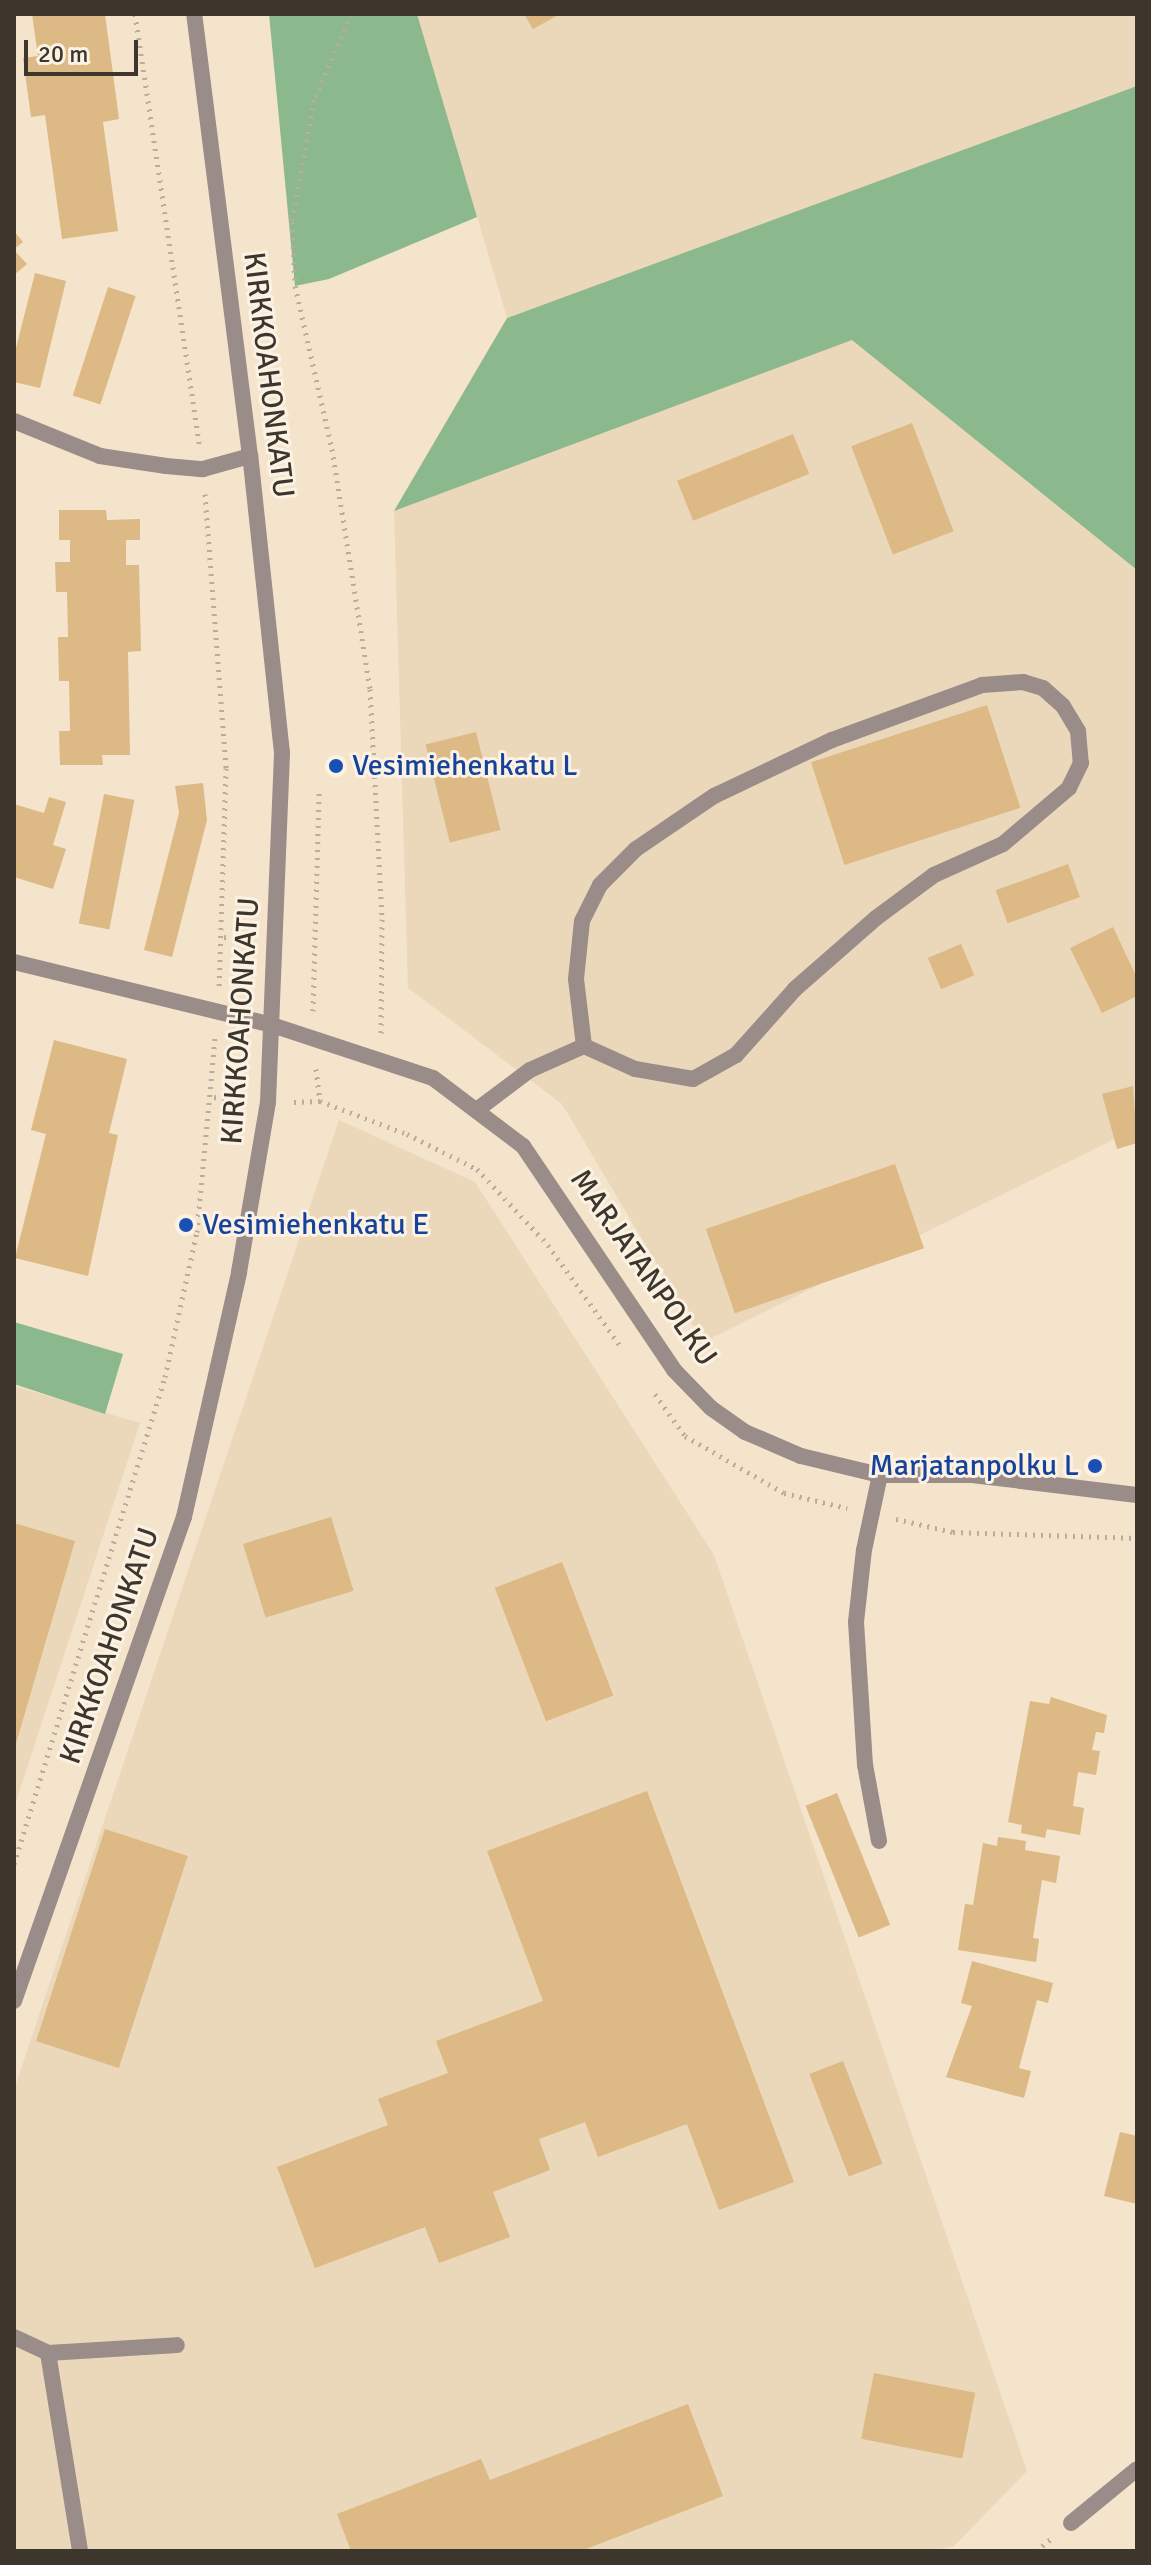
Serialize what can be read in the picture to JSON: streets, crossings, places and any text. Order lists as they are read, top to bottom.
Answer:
{
  "streets": {
    "street": ["KIRKKOAHONKATU", "MARJATANPOLKU"]
  },
  "crossings": [
    ["KIRKKOAHONKATU", "MARJATANPOLKU"]
  ],
  "places": ["Vesimiehenkatu L", "Vesimiehenkatu E", "Marjatanpolku L"],
  "scale_bar": "20 m"
}
